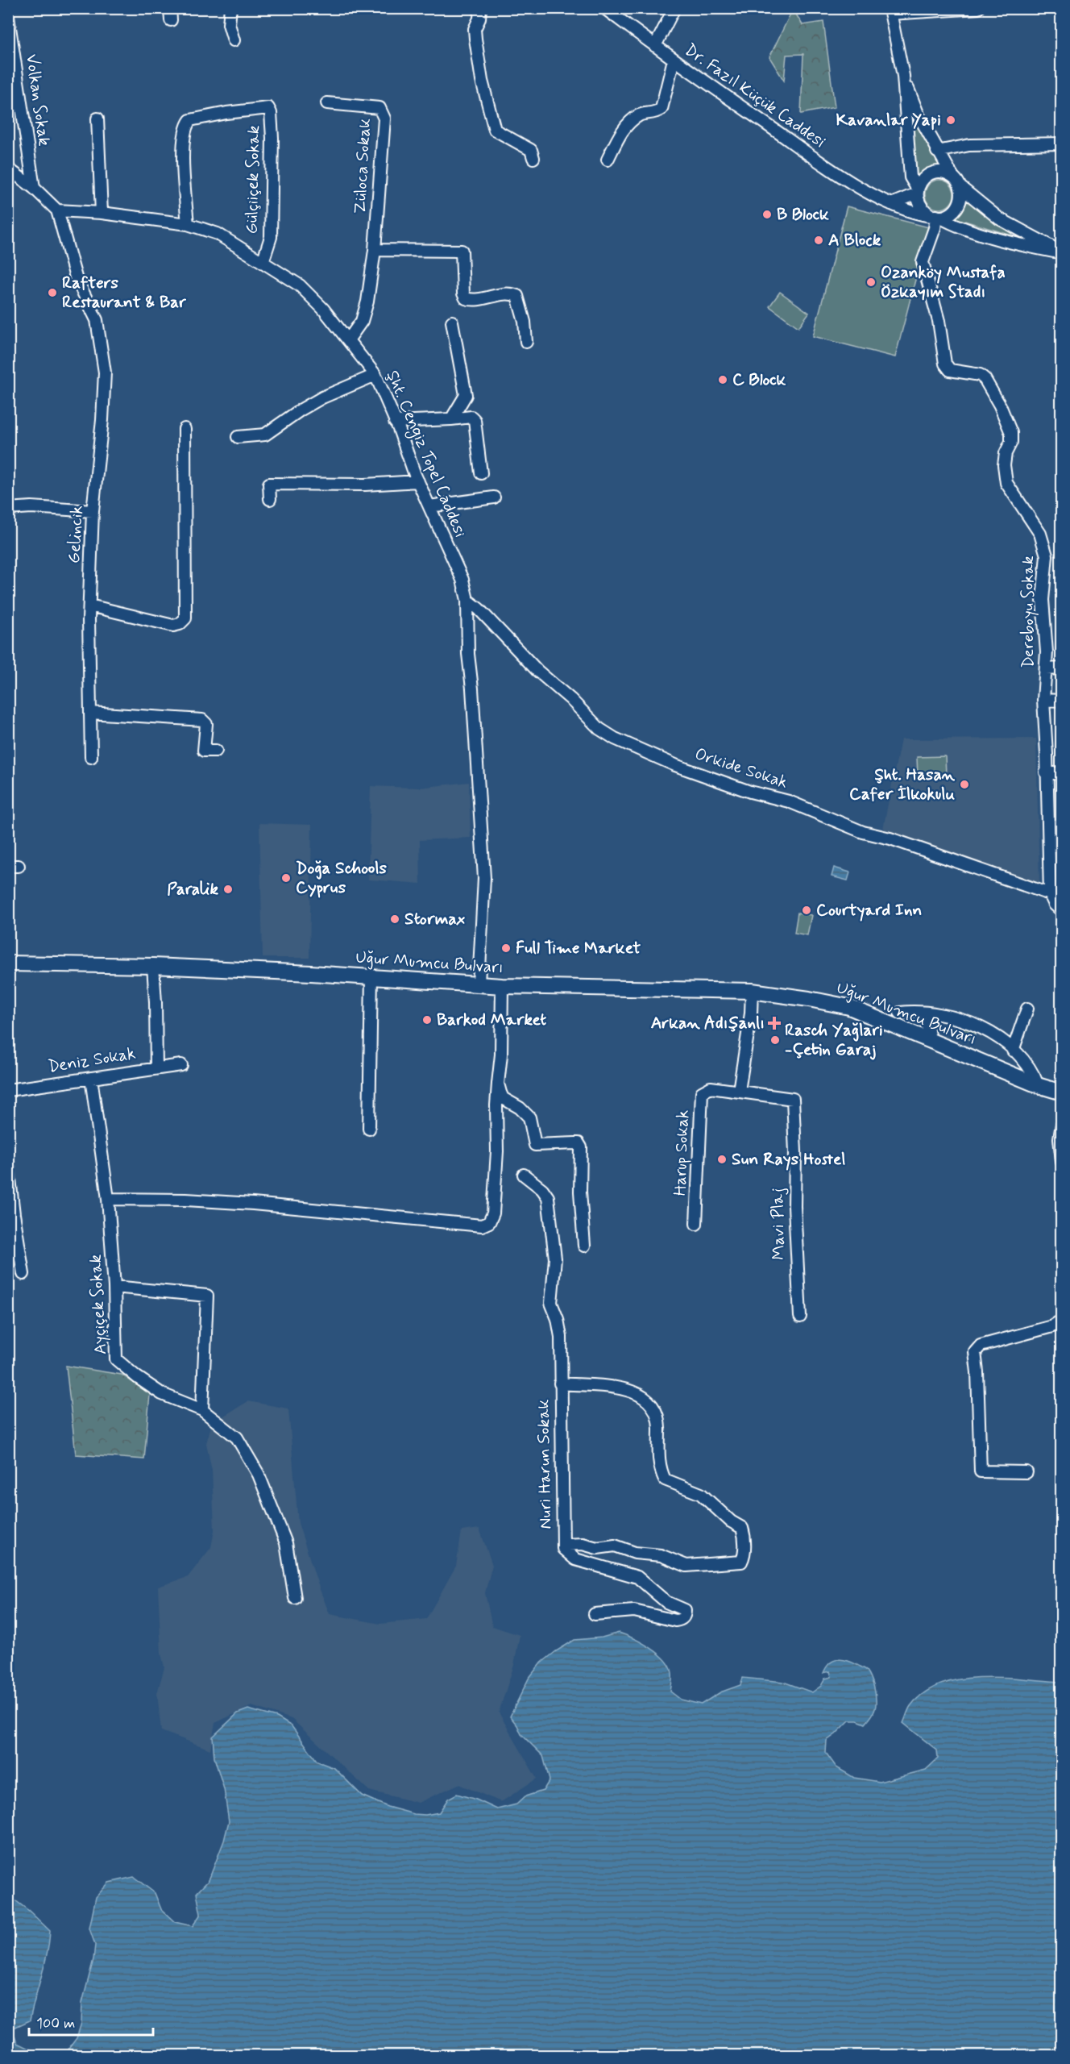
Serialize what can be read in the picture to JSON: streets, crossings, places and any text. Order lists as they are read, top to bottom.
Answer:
{
  "streets": {
    "main road": ["Uğur Mumcu Bulvarı"],
    "street": [
      "Dr. Fazıl Küçük Caddesi",
      "Volkan Sokak",
      "Züloca Sokak",
      "Gülçiiçek Sokak",
      "Şht. Cengiz Topel Caddesi",
      "Gelincik",
      "Dereboyu Sokak",
      "Orkide Sokak",
      "Deniz Sokak",
      "Harup Sokak",
      "Mavi Plaj",
      "Ayçiçek Sokak",
      "Nuri Harun Sokak"
    ]
  },
  "crossings": [
    ["Dr. Fazıl Küçük Caddesi", "Dereboyu Sokak"],
    ["Züloca Sokak", "Şht. Cengiz Topel Caddesi"],
    ["Gülçiiçek Sokak", "Şht. Cengiz Topel Caddesi"],
    ["Şht. Cengiz Topel Caddesi", "Gelincik"],
    ["Şht. Cengiz Topel Caddesi", "Orkide Sokak"],
    ["Şht. Cengiz Topel Caddesi", "Uğur Mumcu Bulvarı"],
    ["Dereboyu Sokak", "Orkide Sokak"],
    ["Deniz Sokak", "Ayçiçek Sokak"],
    ["Harup Sokak", "Mavi Plaj"]
  ],
  "places": {
    "other": [
      "Kavanlar Yapi",
      "B Block",
      "A Block",
      "Ozanköy Mustafa Özkayım Stadı",
      "Rafters Restaurant & Bar",
      "C Block",
      "Şht. Hasan Cafer İlkokulu",
      "Doğa Schools Cyprus",
      "Paralik",
      "Courtyard Inn",
      "Stormax",
      "Full Time Market",
      "Barkod Market",
      "Rasch Yağlari -Çetin Garaj",
      "Sun Rays Hostel"
    ],
    "health": ["Arkan Adışanlı"]
  },
  "scale_bar": "100 m"
}
